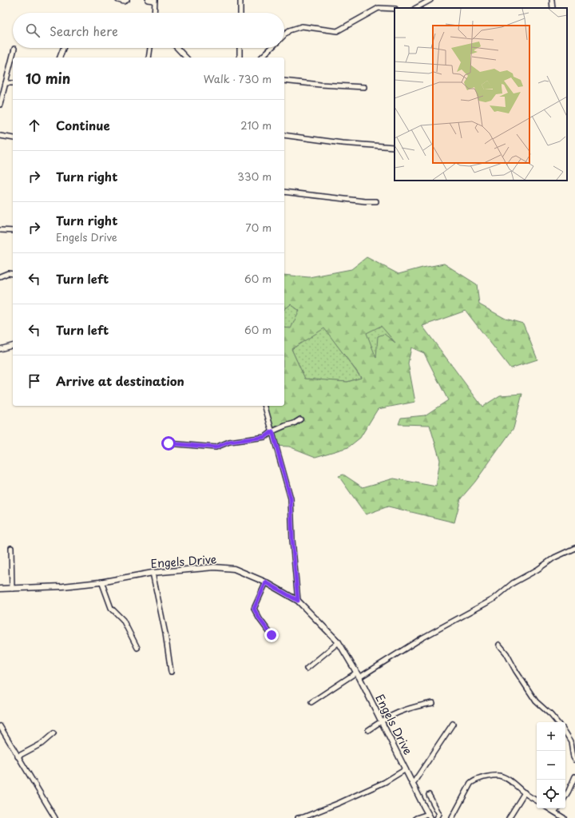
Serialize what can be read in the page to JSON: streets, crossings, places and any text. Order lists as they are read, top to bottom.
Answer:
{
  "streets": {
    "street": ["Engels Drive"]
  },
  "page": {
    "search": "Search here",
    "heading": ["10 min", "Walk · 730 m"],
    "list": [
      ["Continue", "210 m"],
      ["Turn right", "330 m"],
      ["Turn right", "Engels Drive", "70 m"],
      ["Turn left", "60 m"],
      ["Turn left", "60 m"],
      "Arrive at destination"
    ],
    "map_buttons": ["+", "−"]
  }
}
